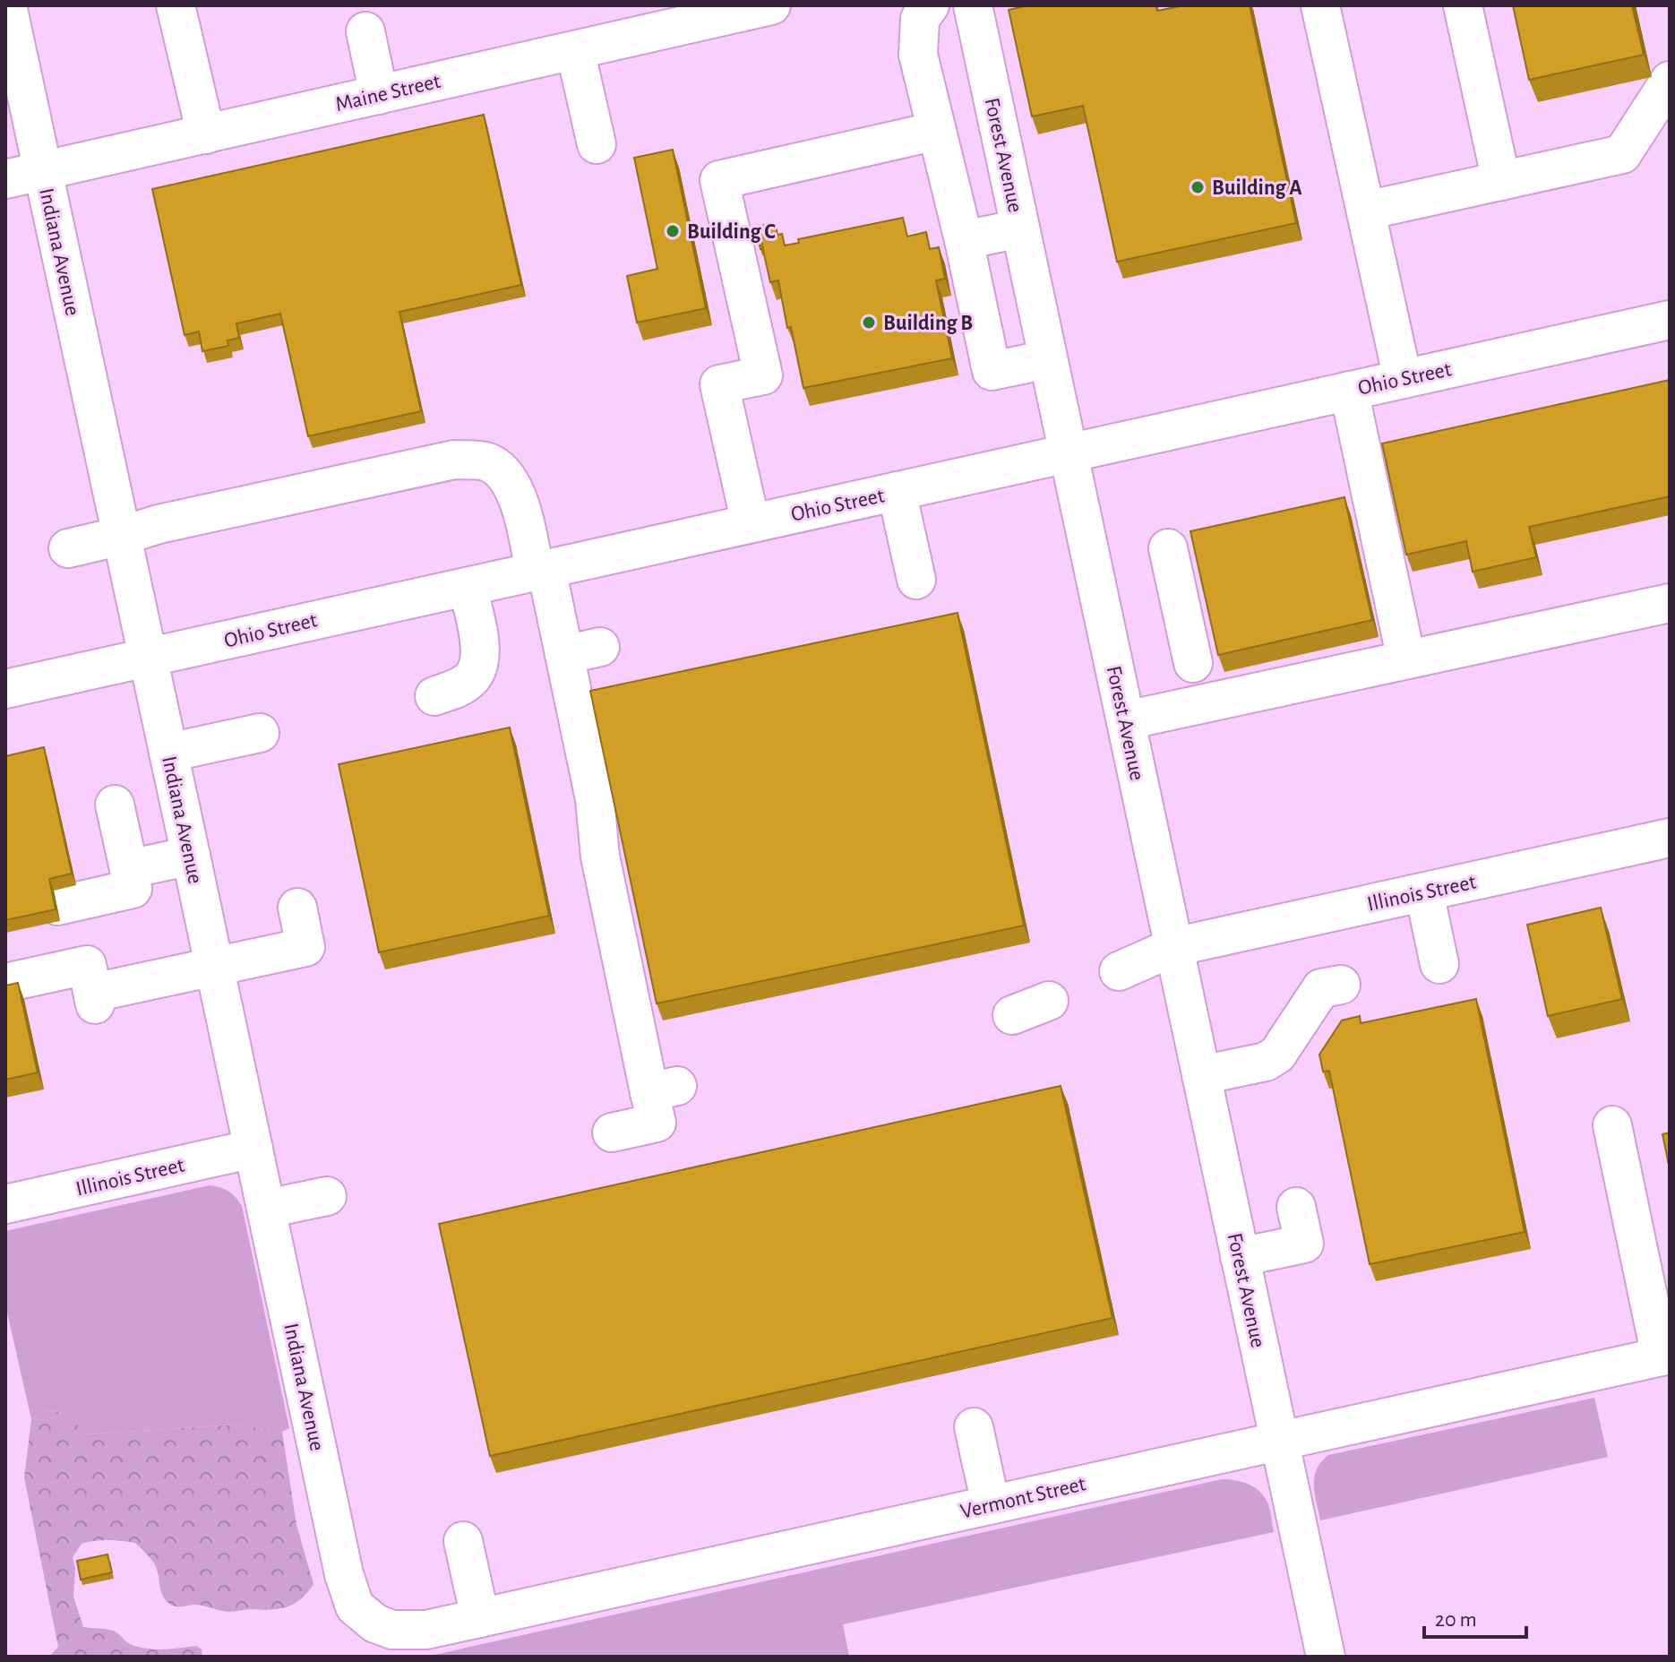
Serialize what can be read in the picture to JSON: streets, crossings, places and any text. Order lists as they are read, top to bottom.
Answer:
{
  "streets": {
    "street": [
      "Maine Street",
      "Forest Avenue",
      "Indiana Avenue",
      "Ohio Street",
      "Illinois Street",
      "Vermont Street"
    ]
  },
  "crossings": [
    ["Maine Street", "Indiana Avenue"],
    ["Forest Avenue", "Ohio Street"],
    ["Forest Avenue", "Illinois Street"],
    ["Forest Avenue", "Vermont Street"],
    ["Indiana Avenue", "Ohio Street"],
    ["Indiana Avenue", "Illinois Street"],
    ["Indiana Avenue", "Vermont Street"]
  ],
  "places": ["Building A", "Building C", "Building B"],
  "scale_bar": "20 m"
}
